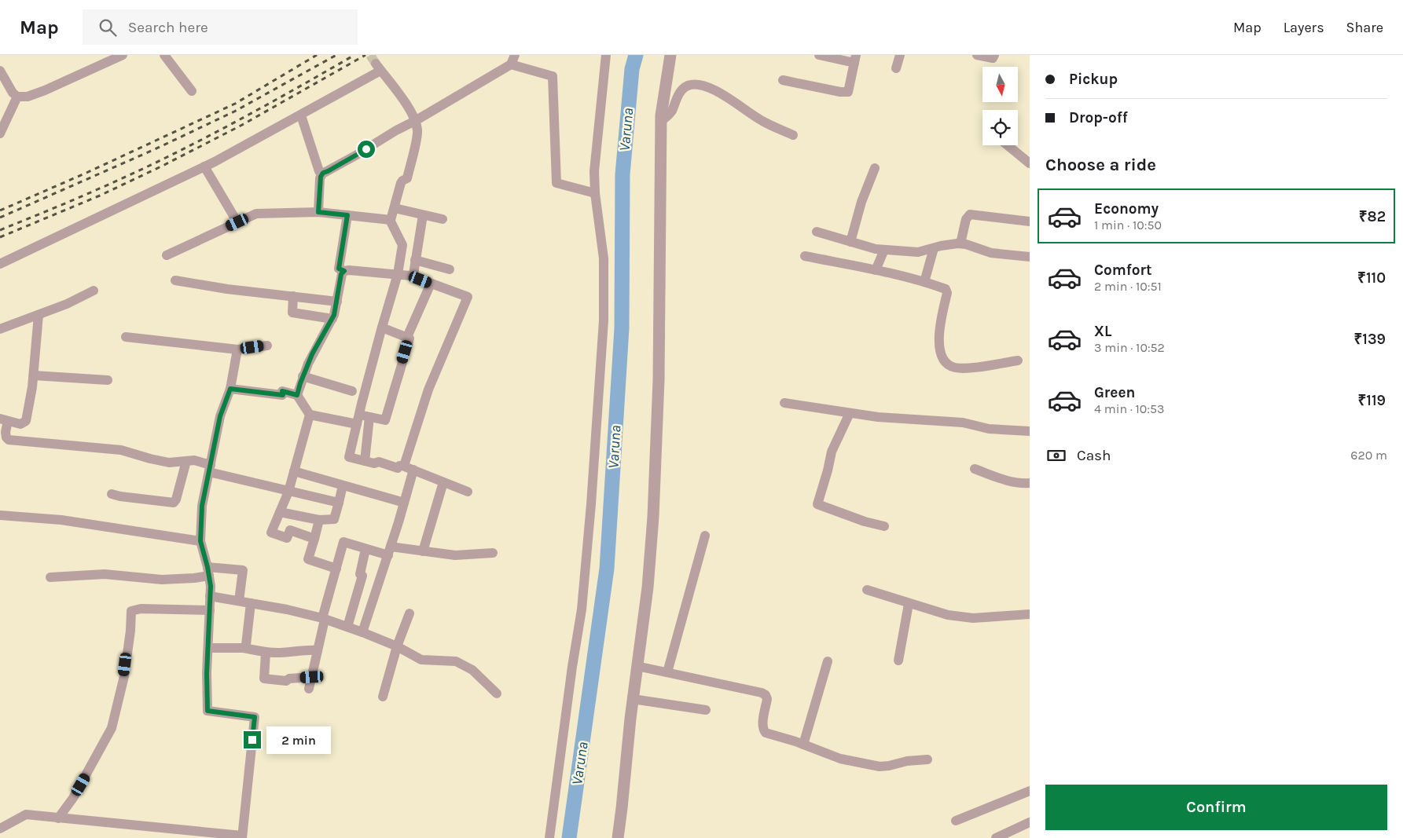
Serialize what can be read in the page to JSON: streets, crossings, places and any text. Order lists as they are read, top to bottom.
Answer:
{
  "water": ["Varuna"],
  "north": "bottom",
  "page": {
    "header": "Map",
    "search": "Search here",
    "nav": ["Map", "Layers", "Share"],
    "banner": ["Pickup", "Drop-off"],
    "heading": "Choose a ride",
    "list": [
      {
        "name": "Economy",
        "note": "1 min · 10:50",
        "value": "₹82"
      },
      {
        "name": "Comfort",
        "note": "2 min · 10:51",
        "value": "₹110"
      },
      {
        "name": "XL",
        "note": "3 min · 10:52",
        "value": "₹139"
      },
      {
        "name": "Green",
        "note": "4 min · 10:53",
        "value": "₹119"
      }
    ],
    "pay": ["Cash", "620 m"],
    "bubble": "2 min",
    "buttons": "Confirm"
  }
}
